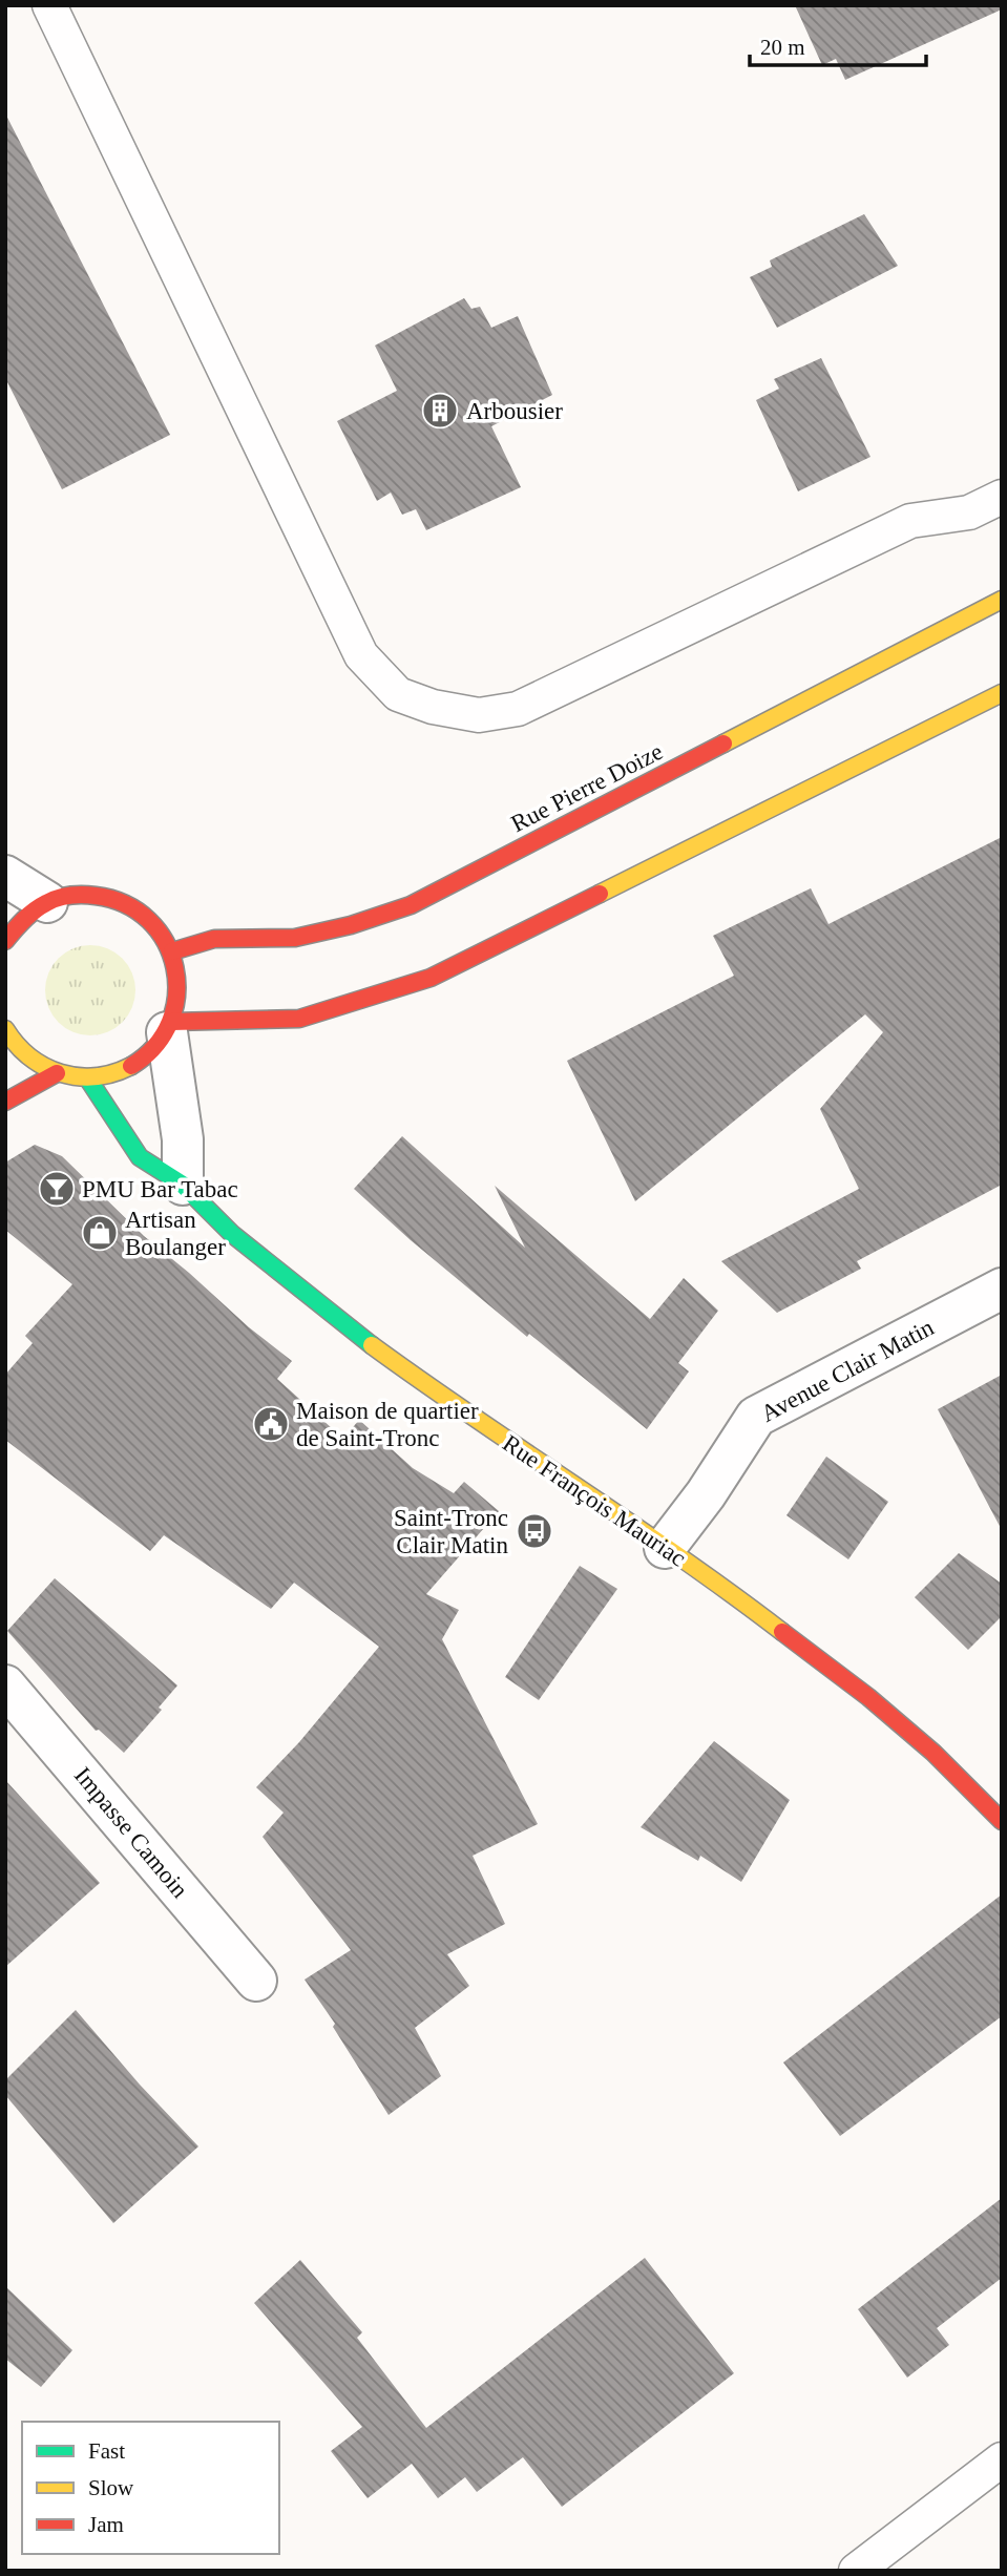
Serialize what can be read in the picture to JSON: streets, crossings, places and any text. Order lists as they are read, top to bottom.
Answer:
{
  "streets": {
    "street": [
      "Rue Pierre Doize",
      "Avenue Clair Matin",
      "Rue François Mauriac",
      "Impasse Camoin"
    ]
  },
  "crossings": [
    ["Avenue Clair Matin", "Rue François Mauriac"]
  ],
  "places": {
    "building": ["Arbousier"],
    "bar": ["PMU Bar Tabac"],
    "shop": ["Artisan Boulanger"],
    "public building": ["Maison de quartier de Saint-Tronc"],
    "bus stop": ["Saint-Tronc Clair Matin"]
  },
  "legend": ["Fast", "Slow", "Jam"],
  "scale_bar": "20 m"
}
